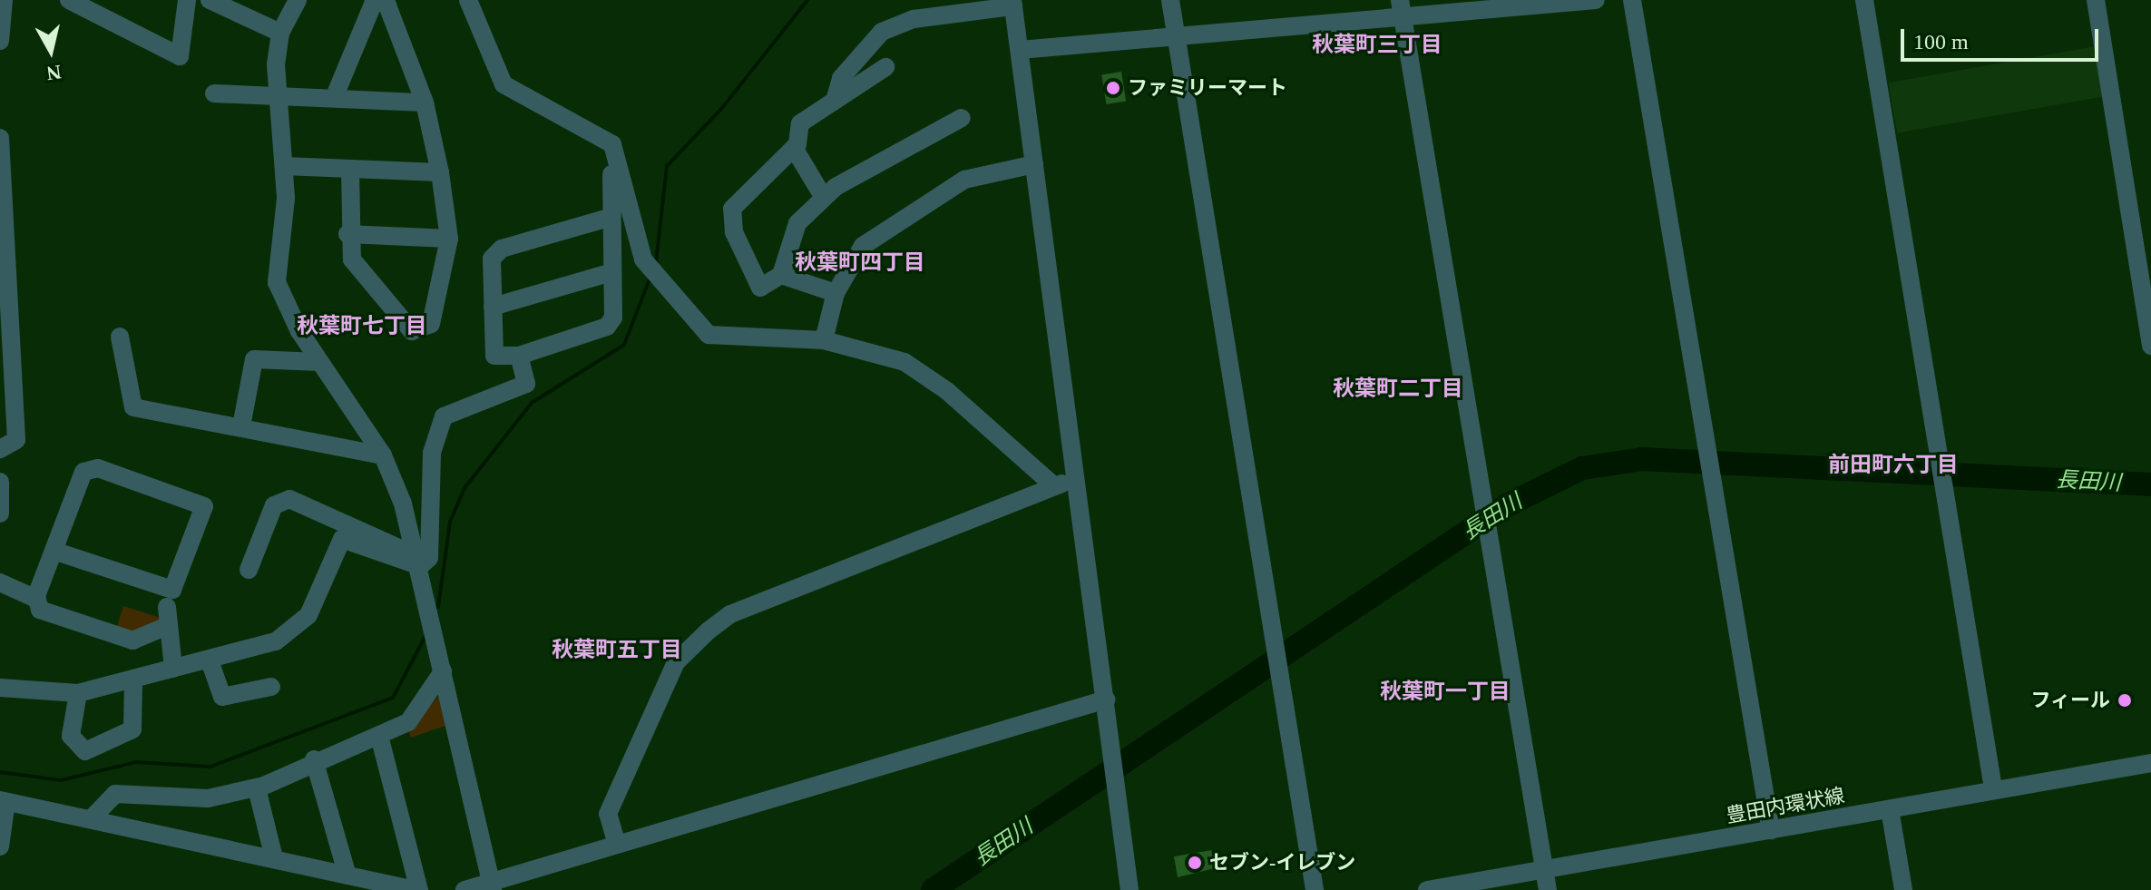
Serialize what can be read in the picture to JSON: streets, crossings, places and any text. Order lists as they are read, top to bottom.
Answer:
{
  "streets": {
    "street": ["豊田内環状線"]
  },
  "districts": [
    "秋葉町三丁目",
    "秋葉町四丁目",
    "秋葉町七丁目",
    "秋葉町二丁目",
    "前田町六丁目",
    "秋葉町五丁目",
    "秋葉町一丁目"
  ],
  "water": ["長田川"],
  "places": ["ファミリーマート", "フィール", "セブン-イレブン"],
  "scale_bar": "100 m",
  "north": "bottom"
}
